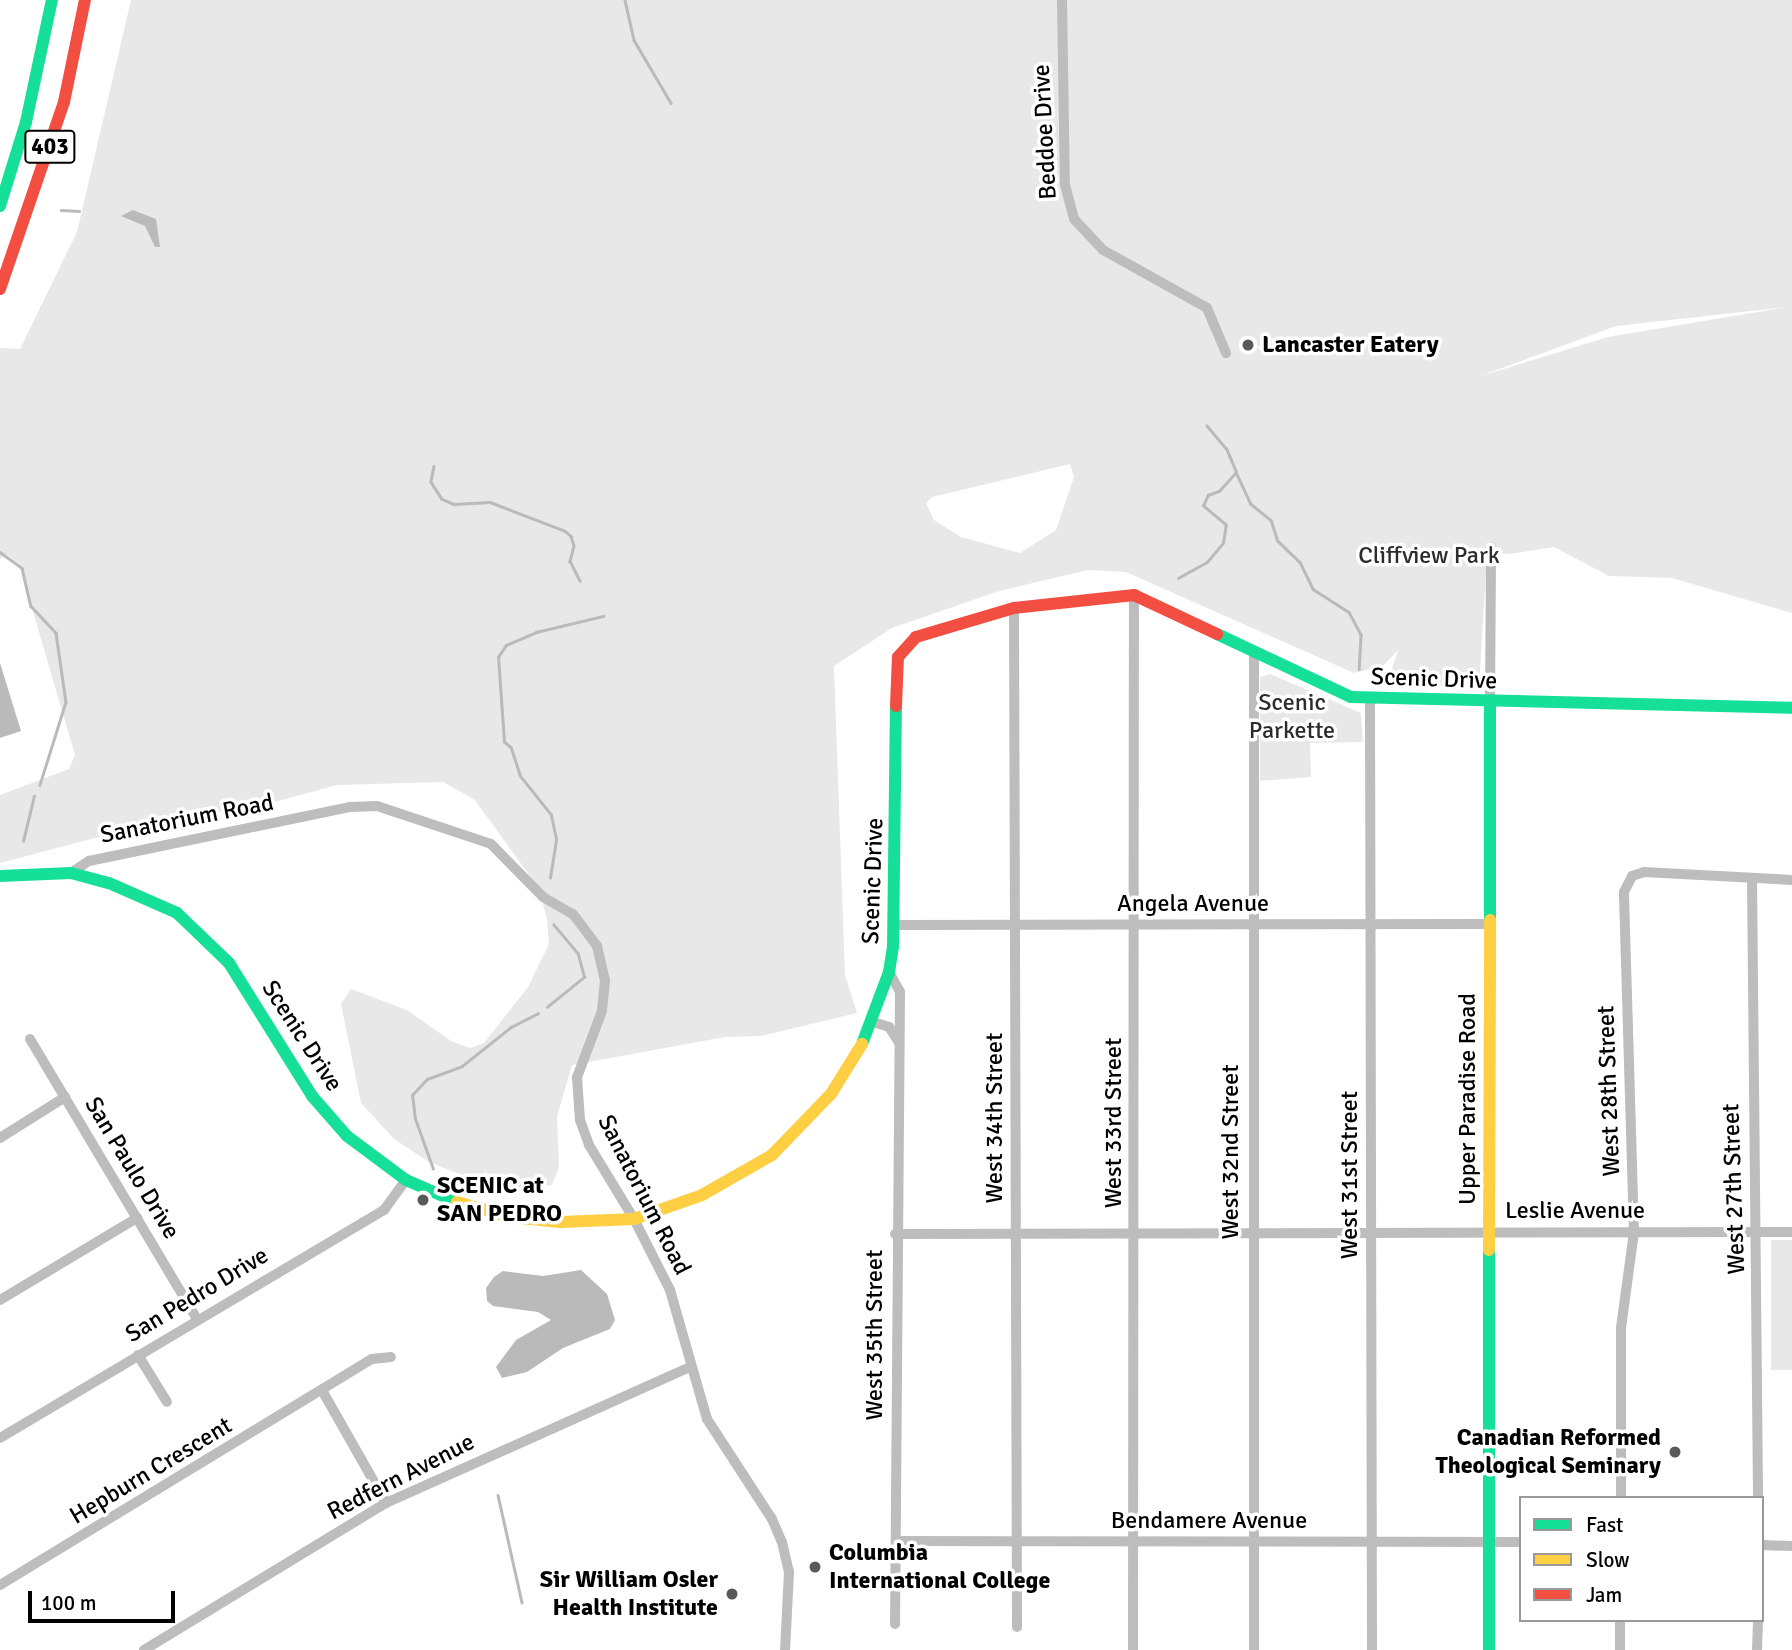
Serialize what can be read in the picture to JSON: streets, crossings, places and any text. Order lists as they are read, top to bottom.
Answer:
{
  "streets": {
    "main road": ["403", "Scenic Drive", "Upper Paradise Road"],
    "street": [
      "Beddoe Drive",
      "Sanatorium Road",
      "Angela Avenue",
      "West 28th Street",
      "West 34th Street",
      "West 33rd Street",
      "West 32nd Street",
      "San Paulo Drive",
      "West 31st Street",
      "West 27th Street",
      "Leslie Avenue",
      "San Pedro Drive",
      "West 35th Street",
      "Hepburn Crescent",
      "Redfern Avenue",
      "Bendamere Avenue"
    ]
  },
  "crossings": [
    ["Scenic Drive", "Sanatorium Road"],
    ["Scenic Drive", "Angela Avenue"],
    ["Scenic Drive", "Upper Paradise Road"],
    ["Scenic Drive", "West 34th Street"],
    ["Scenic Drive", "West 33rd Street"],
    ["Scenic Drive", "West 32nd Street"],
    ["Scenic Drive", "West 31st Street"],
    ["Scenic Drive", "San Pedro Drive"],
    ["Scenic Drive", "West 35th Street"],
    ["Sanatorium Road", "Redfern Avenue"],
    ["Angela Avenue", "Upper Paradise Road"],
    ["Angela Avenue", "West 34th Street"],
    ["Angela Avenue", "West 33rd Street"],
    ["Angela Avenue", "West 32nd Street"],
    ["Angela Avenue", "West 31st Street"],
    ["West 28th Street", "West 27th Street"],
    ["West 28th Street", "Leslie Avenue"],
    ["Upper Paradise Road", "Leslie Avenue"],
    ["Upper Paradise Road", "Bendamere Avenue"],
    ["West 34th Street", "Leslie Avenue"],
    ["West 34th Street", "Bendamere Avenue"],
    ["West 33rd Street", "Leslie Avenue"],
    ["West 33rd Street", "Bendamere Avenue"],
    ["West 32nd Street", "Leslie Avenue"],
    ["West 32nd Street", "Bendamere Avenue"],
    ["San Paulo Drive", "San Pedro Drive"],
    ["West 31st Street", "Leslie Avenue"],
    ["West 31st Street", "Bendamere Avenue"],
    ["West 27th Street", "Leslie Avenue"],
    ["Leslie Avenue", "West 35th Street"],
    ["West 35th Street", "Bendamere Avenue"]
  ],
  "parks": ["Cliffview Park", "Scenic Parkette"],
  "places": [
    "Lancaster Eatery",
    "SCENIC at SAN PEDRO",
    "Canadian Reformed Theological Seminary",
    "Columbia International College",
    "Sir William Osler Health Institute"
  ],
  "legend": ["Fast", "Slow", "Jam"],
  "scale_bar": "100 m"
}
